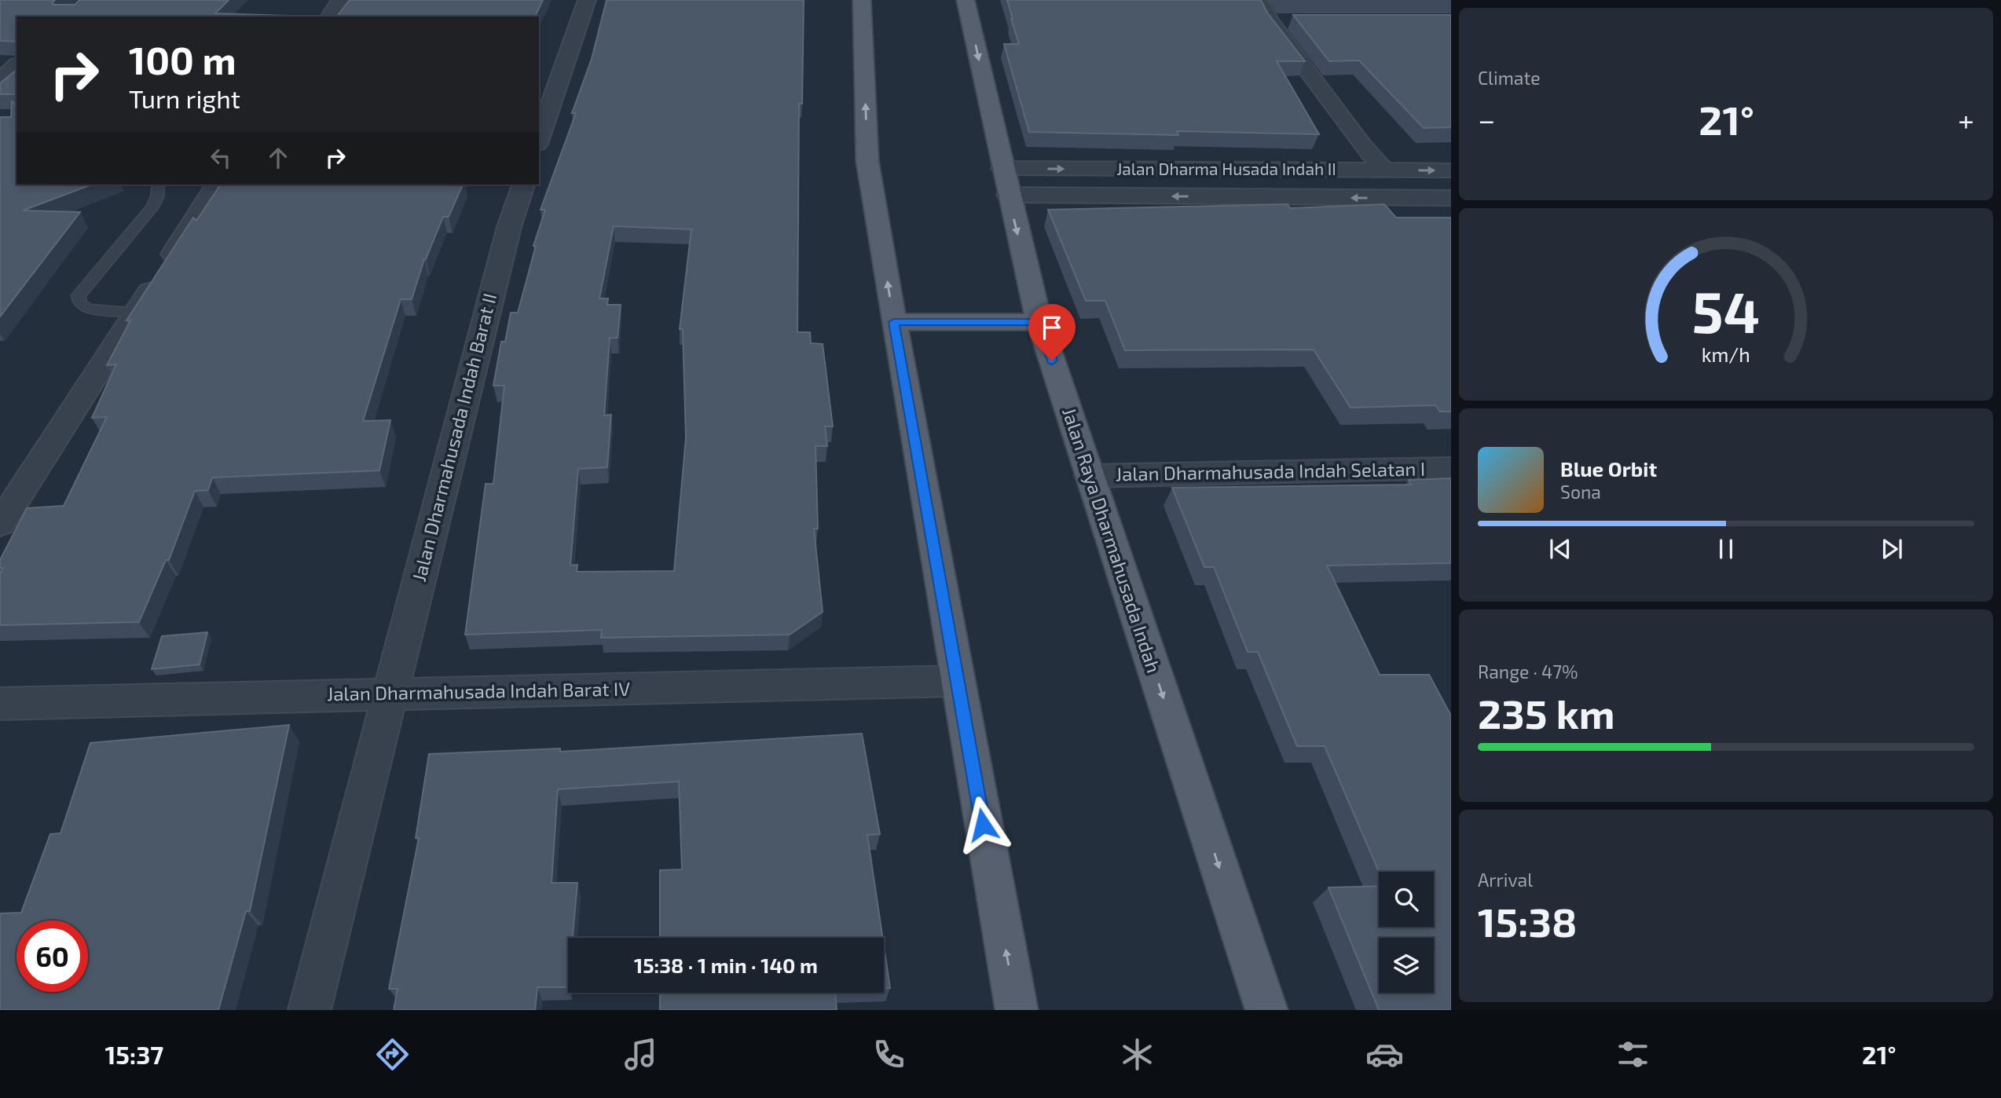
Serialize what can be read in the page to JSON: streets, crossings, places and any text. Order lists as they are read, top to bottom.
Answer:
{
  "streets": {
    "main road": ["Jalan Raya Dharmahusada Indah"],
    "street": [
      "Jalan Dharma Husada Indah II",
      "Jalan Dharmahusada Indah Barat II",
      "Jalan Dharmahusada Indah Selatan I",
      "Jalan Dharmahusada Indah Barat IV"
    ]
  },
  "crossings": [
    ["Jalan Dharma Husada Indah II", "Jalan Raya Dharmahusada Indah"],
    ["Jalan Dharmahusada Indah Barat II", "Jalan Dharmahusada Indah Barat IV"],
    ["Jalan Dharmahusada Indah Selatan I", "Jalan Raya Dharmahusada Indah"]
  ],
  "page": {
    "tile": [
      "Climate",
      ["Range · 47%", "235 km"],
      ["Arrival", "15:38"]
    ],
    "turn": ["100 m", "Turn right"],
    "heat": ["−", "21°", "+"],
    "song": ["Blue Orbit", "Sona"],
    "limit": "60",
    "trip": "15:38 · 1 min · 140 m",
    "tabs": ["15:37", "21°"],
    "gauge": ["54", "km/h"]
  }
}
